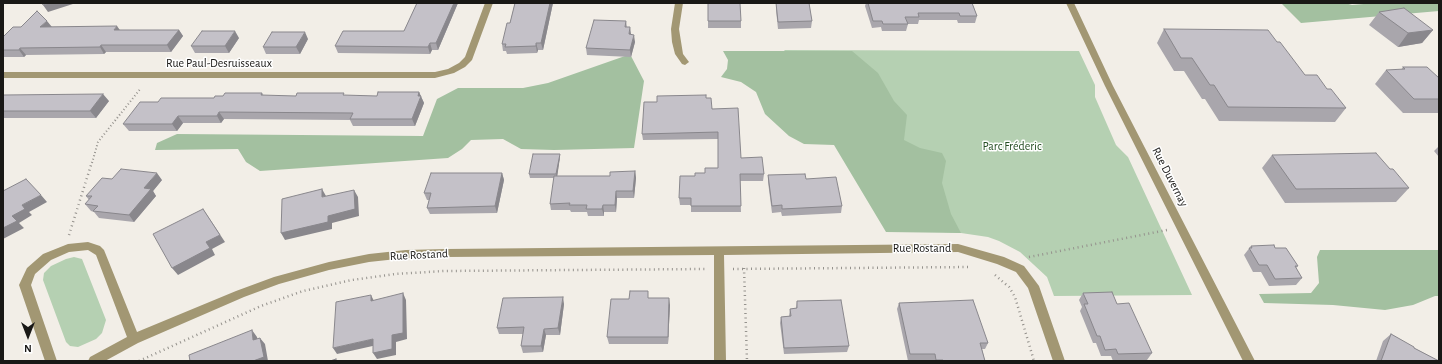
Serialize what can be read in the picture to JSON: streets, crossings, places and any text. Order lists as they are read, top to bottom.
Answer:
{
  "streets": {
    "street": ["Rue Paul-Desruisseaux", "Rue Duvernay", "Rue Rostand"]
  },
  "parks": ["Parc Fréderic"],
  "north": "bottom"
}
